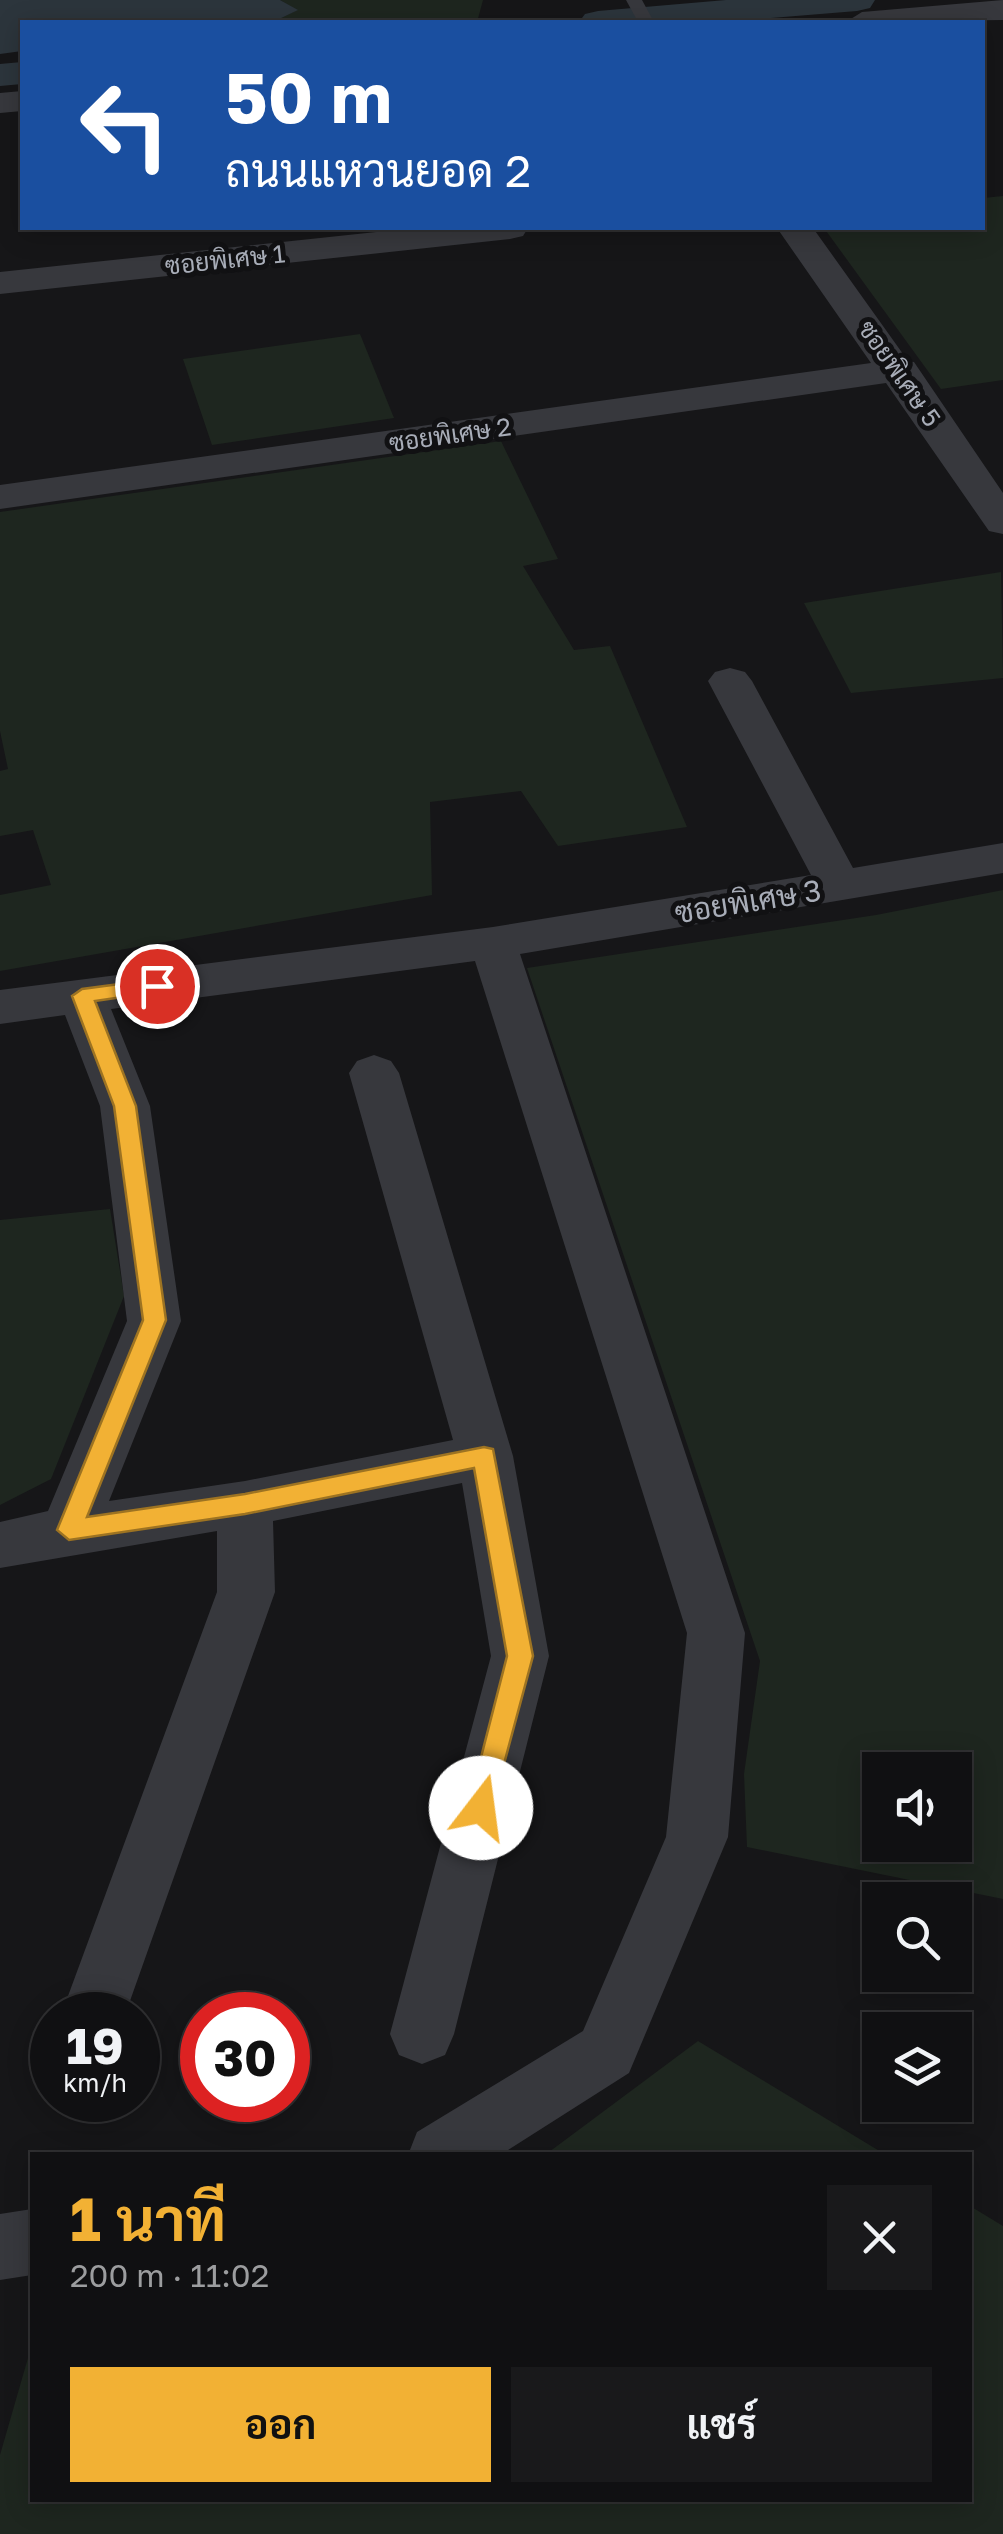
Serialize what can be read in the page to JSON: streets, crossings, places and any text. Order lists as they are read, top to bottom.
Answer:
{
  "streets": {
    "street": [
      "ซอยพิเศษ 1",
      "ซอยพิเศษ 5",
      "ซอยพิเศษ 2",
      "ซอยพิเศษ 3"
    ]
  },
  "crossings": [
    ["ซอยพิเศษ 5", "ซอยพิเศษ 2"]
  ],
  "page": {
    "turn": ["50 m", "ถนนแหวนยอด 2"],
    "speed": "19 km/h",
    "limit": "30",
    "heading": ["1 นาที", "200 m · 11:02"],
    "buttons": ["ออก", "แชร์"]
  }
}
